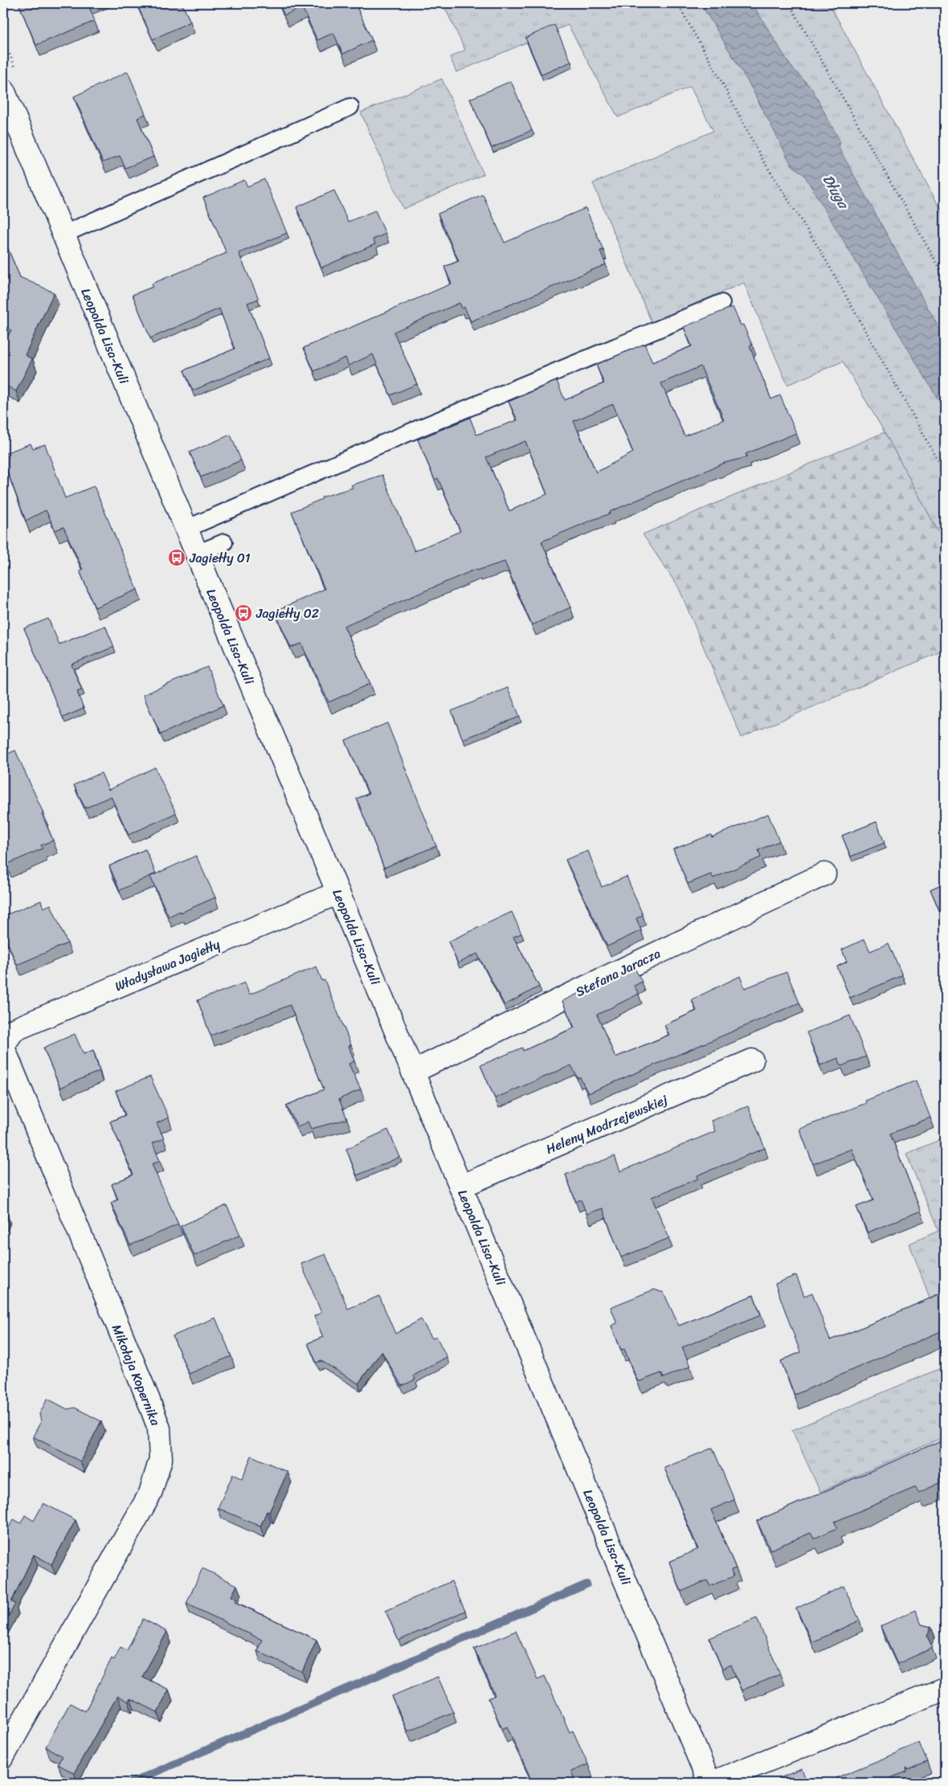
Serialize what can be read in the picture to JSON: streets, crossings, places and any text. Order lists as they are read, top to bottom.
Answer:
{
  "streets": {
    "street": [
      "Leopolda Lisa-Kuli",
      "Władysława Jagiełły",
      "Stefana Jaracza",
      "Heleny Modrzejewskiej",
      "Mikołaja Kopernika"
    ]
  },
  "crossings": [
    ["Leopolda Lisa-Kuli", "Władysława Jagiełły"],
    ["Leopolda Lisa-Kuli", "Stefana Jaracza"],
    ["Leopolda Lisa-Kuli", "Heleny Modrzejewskiej"],
    ["Władysława Jagiełły", "Mikołaja Kopernika"]
  ],
  "water": ["Długa"],
  "places": {
    "bus stop": ["Jagiełły 01", "Jagiełły 02"]
  }
}
